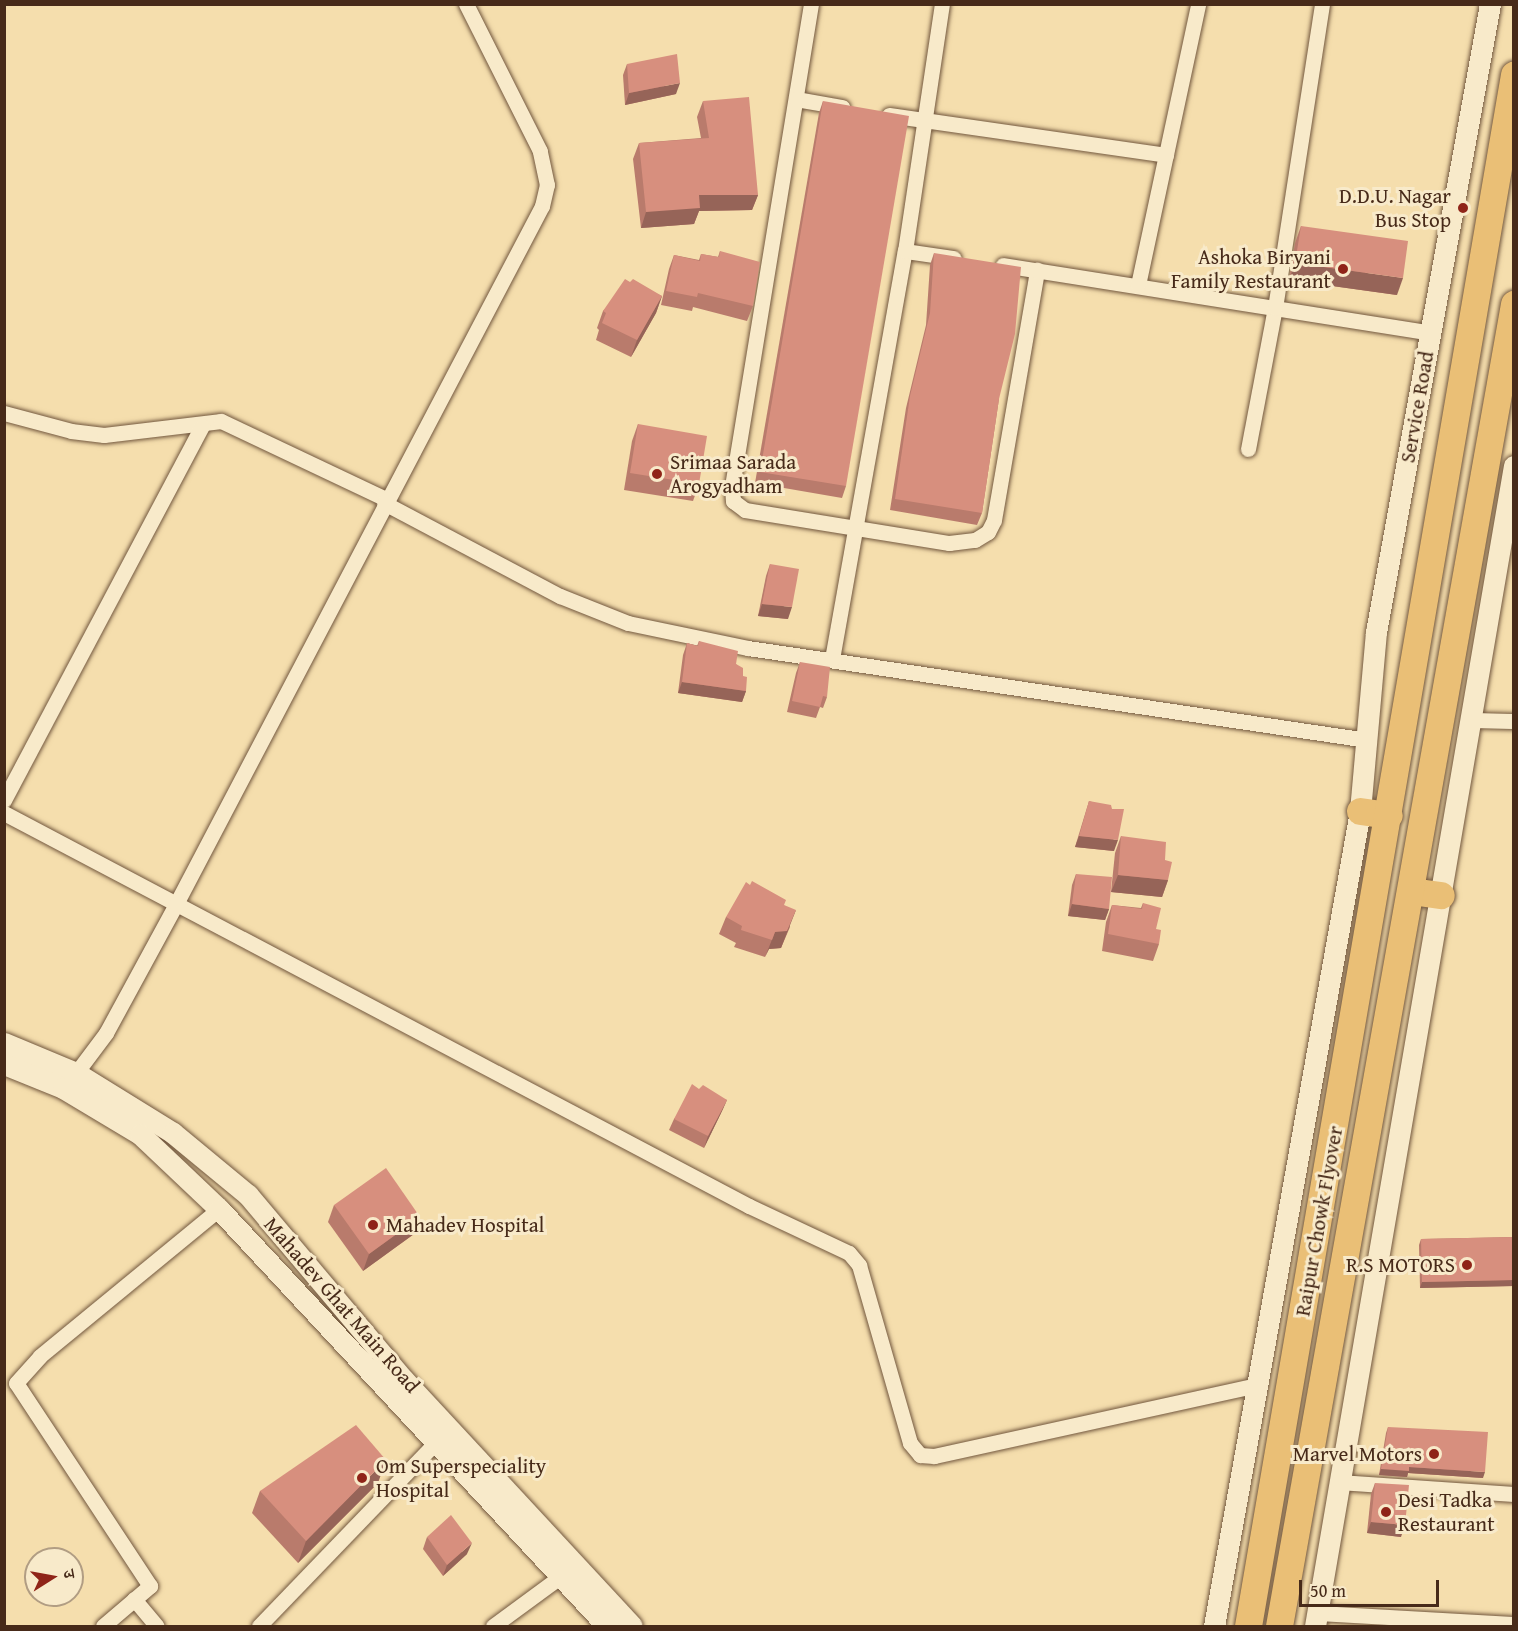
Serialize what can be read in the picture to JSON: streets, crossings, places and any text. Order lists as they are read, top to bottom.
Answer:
{
  "streets": {
    "highway": ["Raipur Chowk Flyover"],
    "street": ["Service Road", "Mahadev Ghat Main Road"]
  },
  "places": [
    "D.D.U. Nagar Bus Stop",
    "Ashoka Biryani Family Restaurant",
    "Srimaa Sarada Arogyadham",
    "Mahadev Hospital",
    "R.S MOTORS",
    "Marvel Motors",
    "Om Superspeciality Hospital",
    "Desi Tadka Restaurant"
  ],
  "scale_bar": "50 m",
  "north": "right"
}
